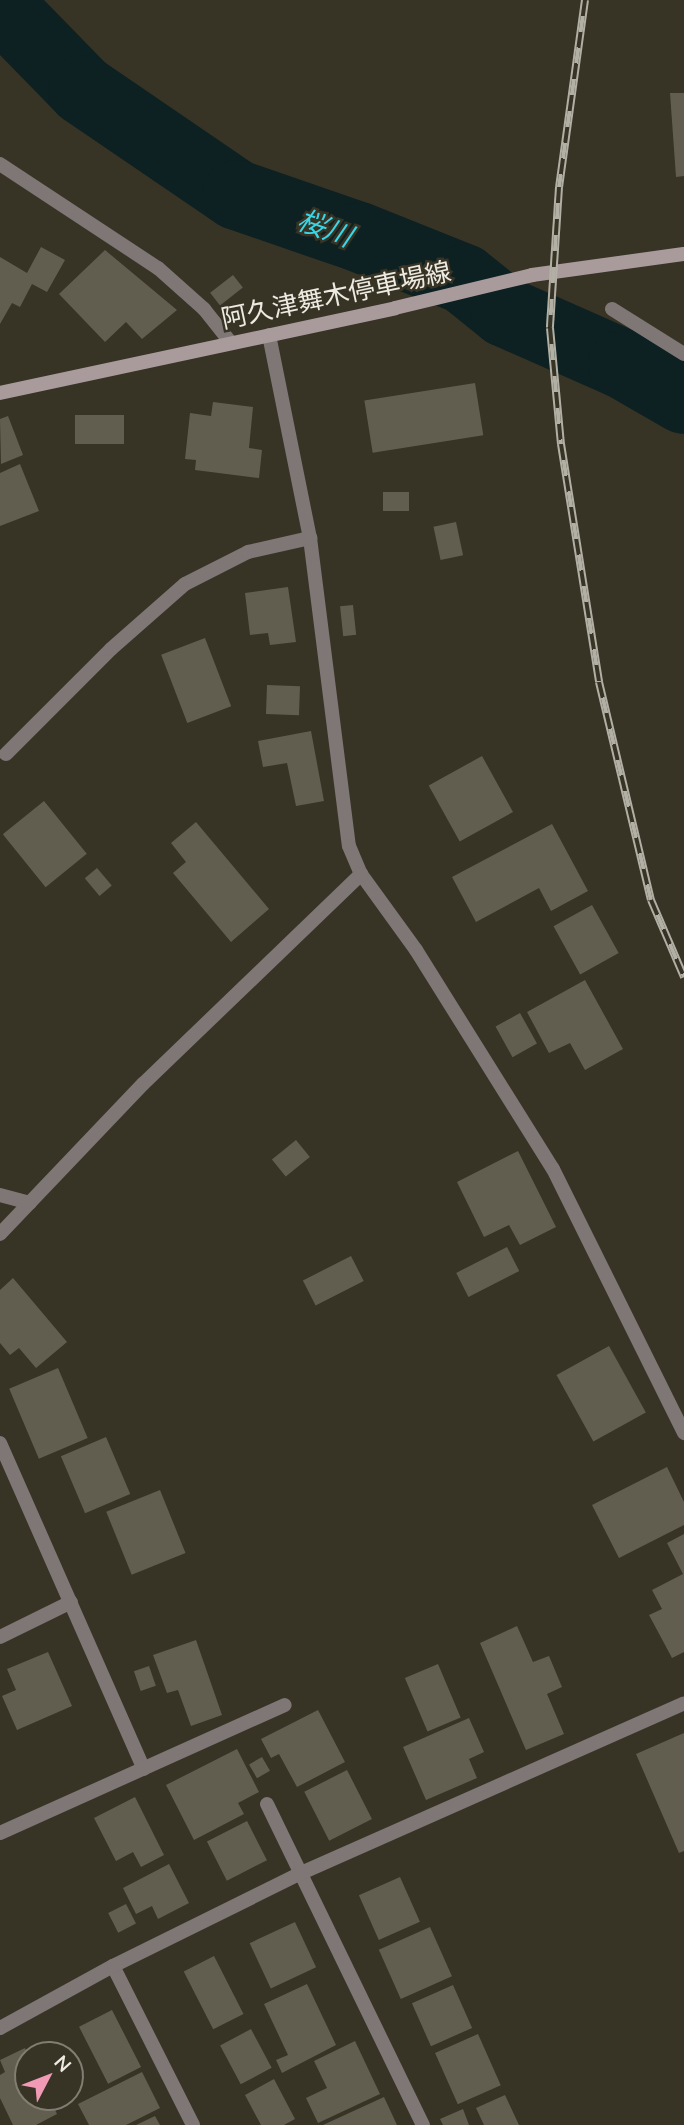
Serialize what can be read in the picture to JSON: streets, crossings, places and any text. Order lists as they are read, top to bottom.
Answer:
{
  "streets": {
    "main road": ["阿久津舞木停車場線"]
  },
  "water": ["桜川"],
  "north": "top right"
}
